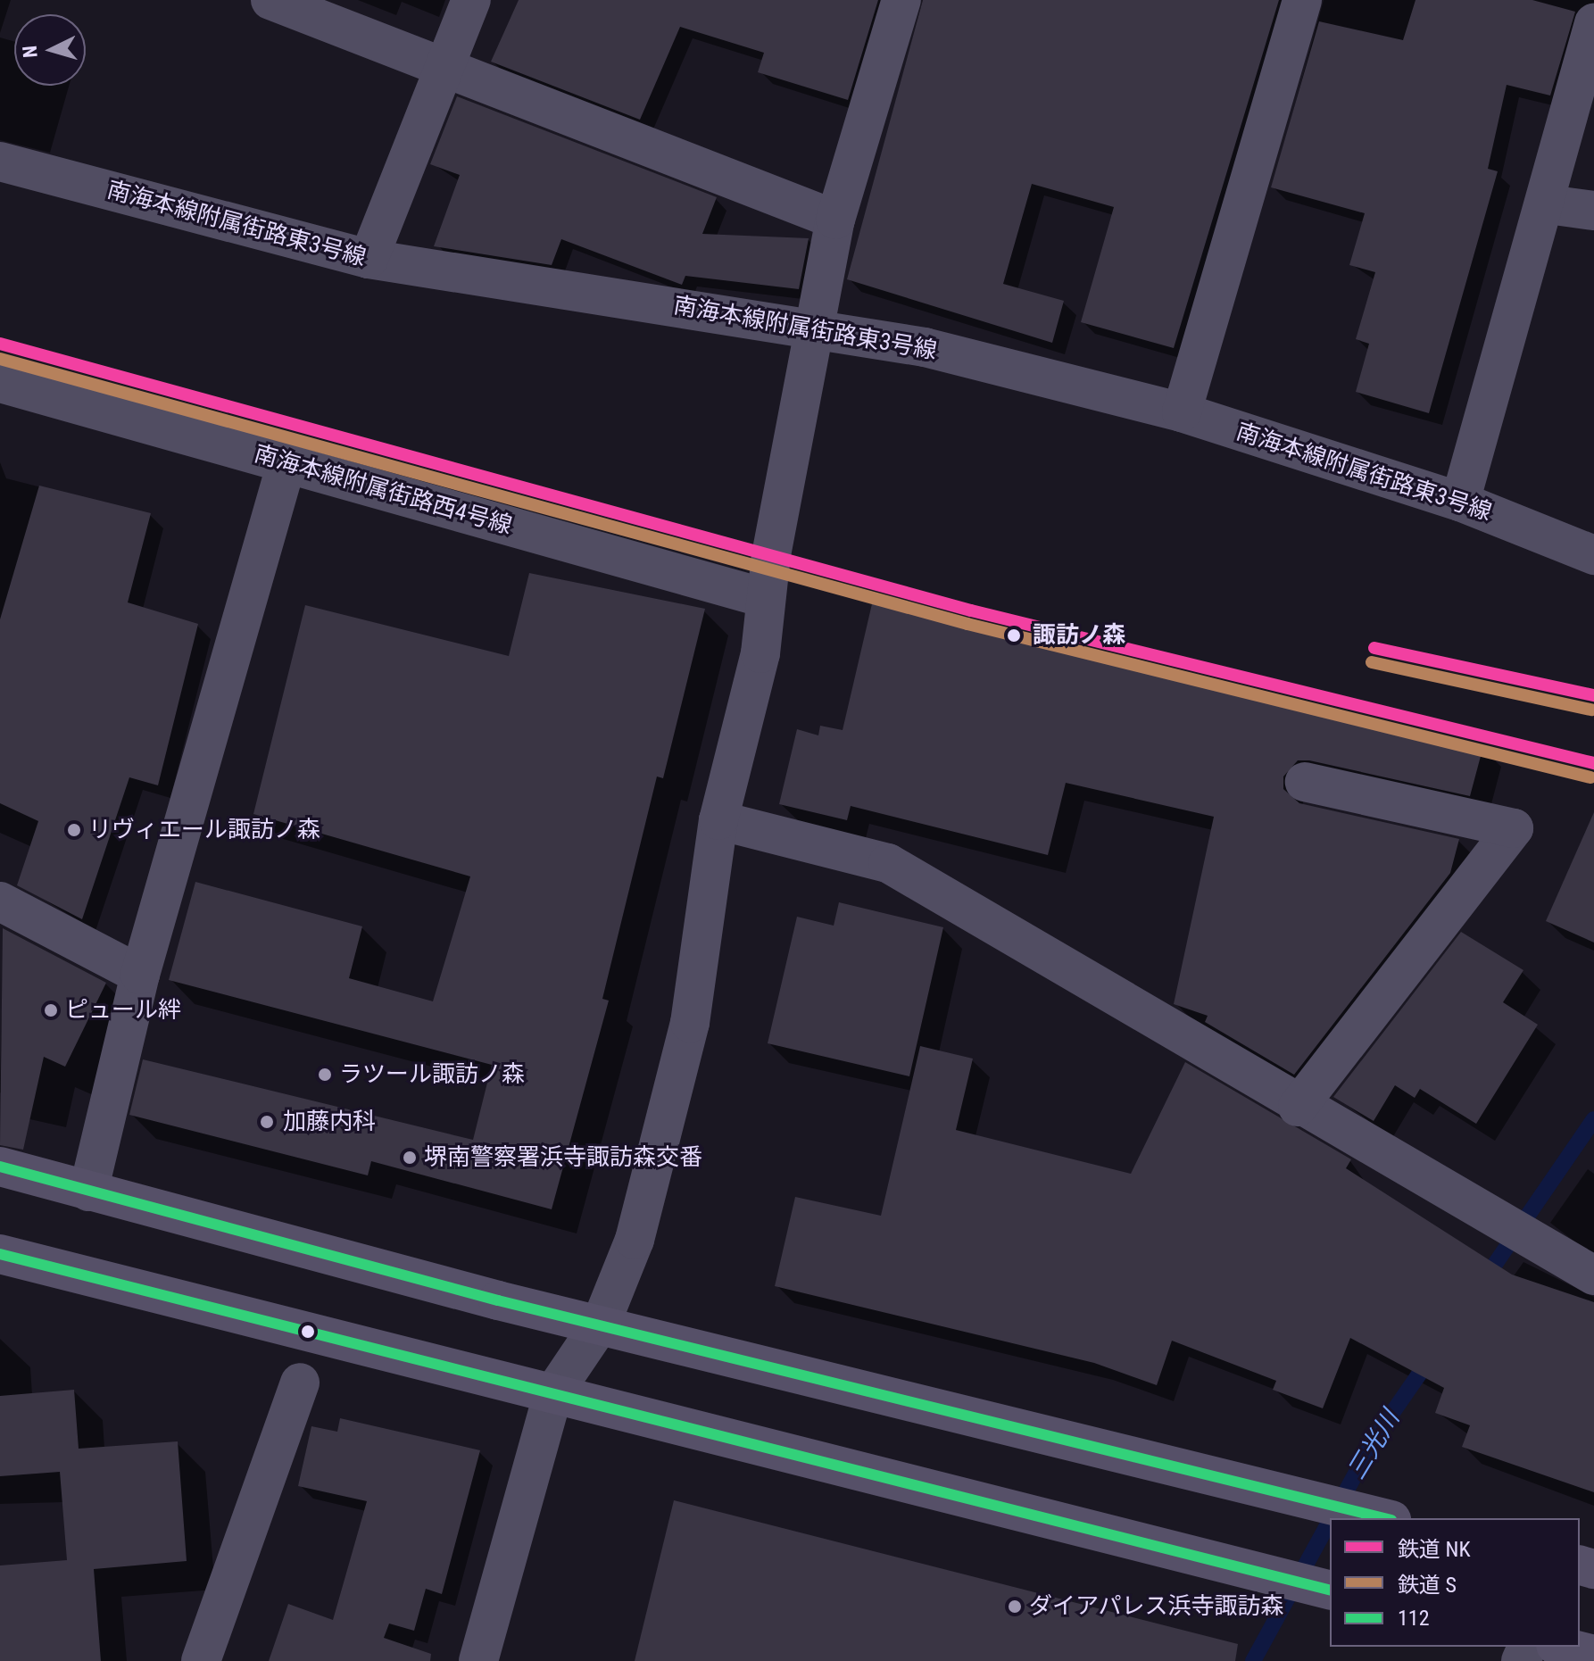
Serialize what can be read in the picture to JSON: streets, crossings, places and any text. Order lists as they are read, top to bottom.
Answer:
{
  "streets": {
    "street": ["南海本線附属街路東3号線", "南海本線附属街路西4号線"]
  },
  "water": ["三光川"],
  "places": [
    "諏訪ノ森",
    "リヴィエール諏訪ノ森",
    "ピュール絆",
    "ラツール諏訪ノ森",
    "加藤内科",
    "堺南警察署浜寺諏訪森交番",
    "ダイアパレス浜寺諏訪森"
  ],
  "lines": ["rail line NK", "rail line S", "transit line 112"],
  "legend": ["鉄道 NK", "鉄道 S", "112"],
  "north": "left"
}
